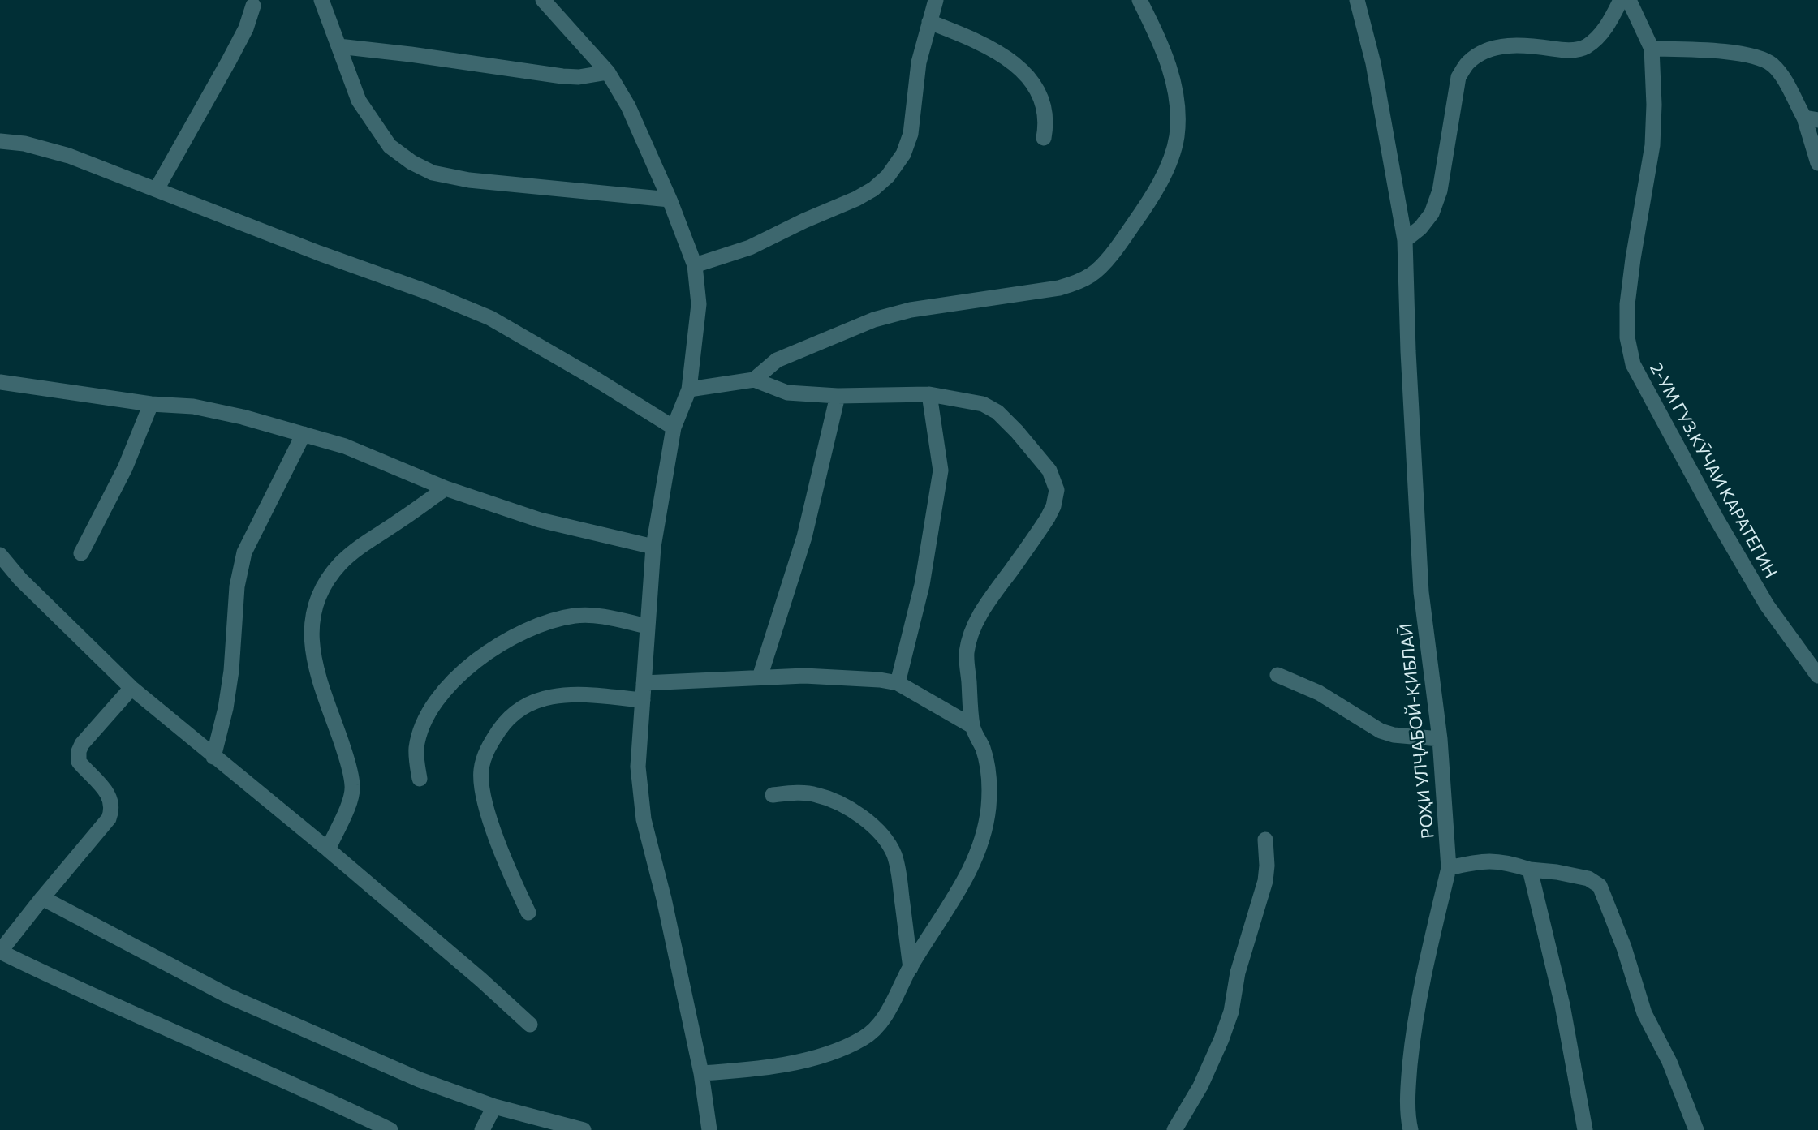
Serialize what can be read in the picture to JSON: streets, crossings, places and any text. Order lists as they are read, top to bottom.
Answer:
{
  "streets": {
    "street": ["2-УМ ГУЗ.КӮЧАИ КАРАТЕГИН", "РОҲИ УЛҶАБОЙ-ҚИБЛАӢ"]
  }
}
